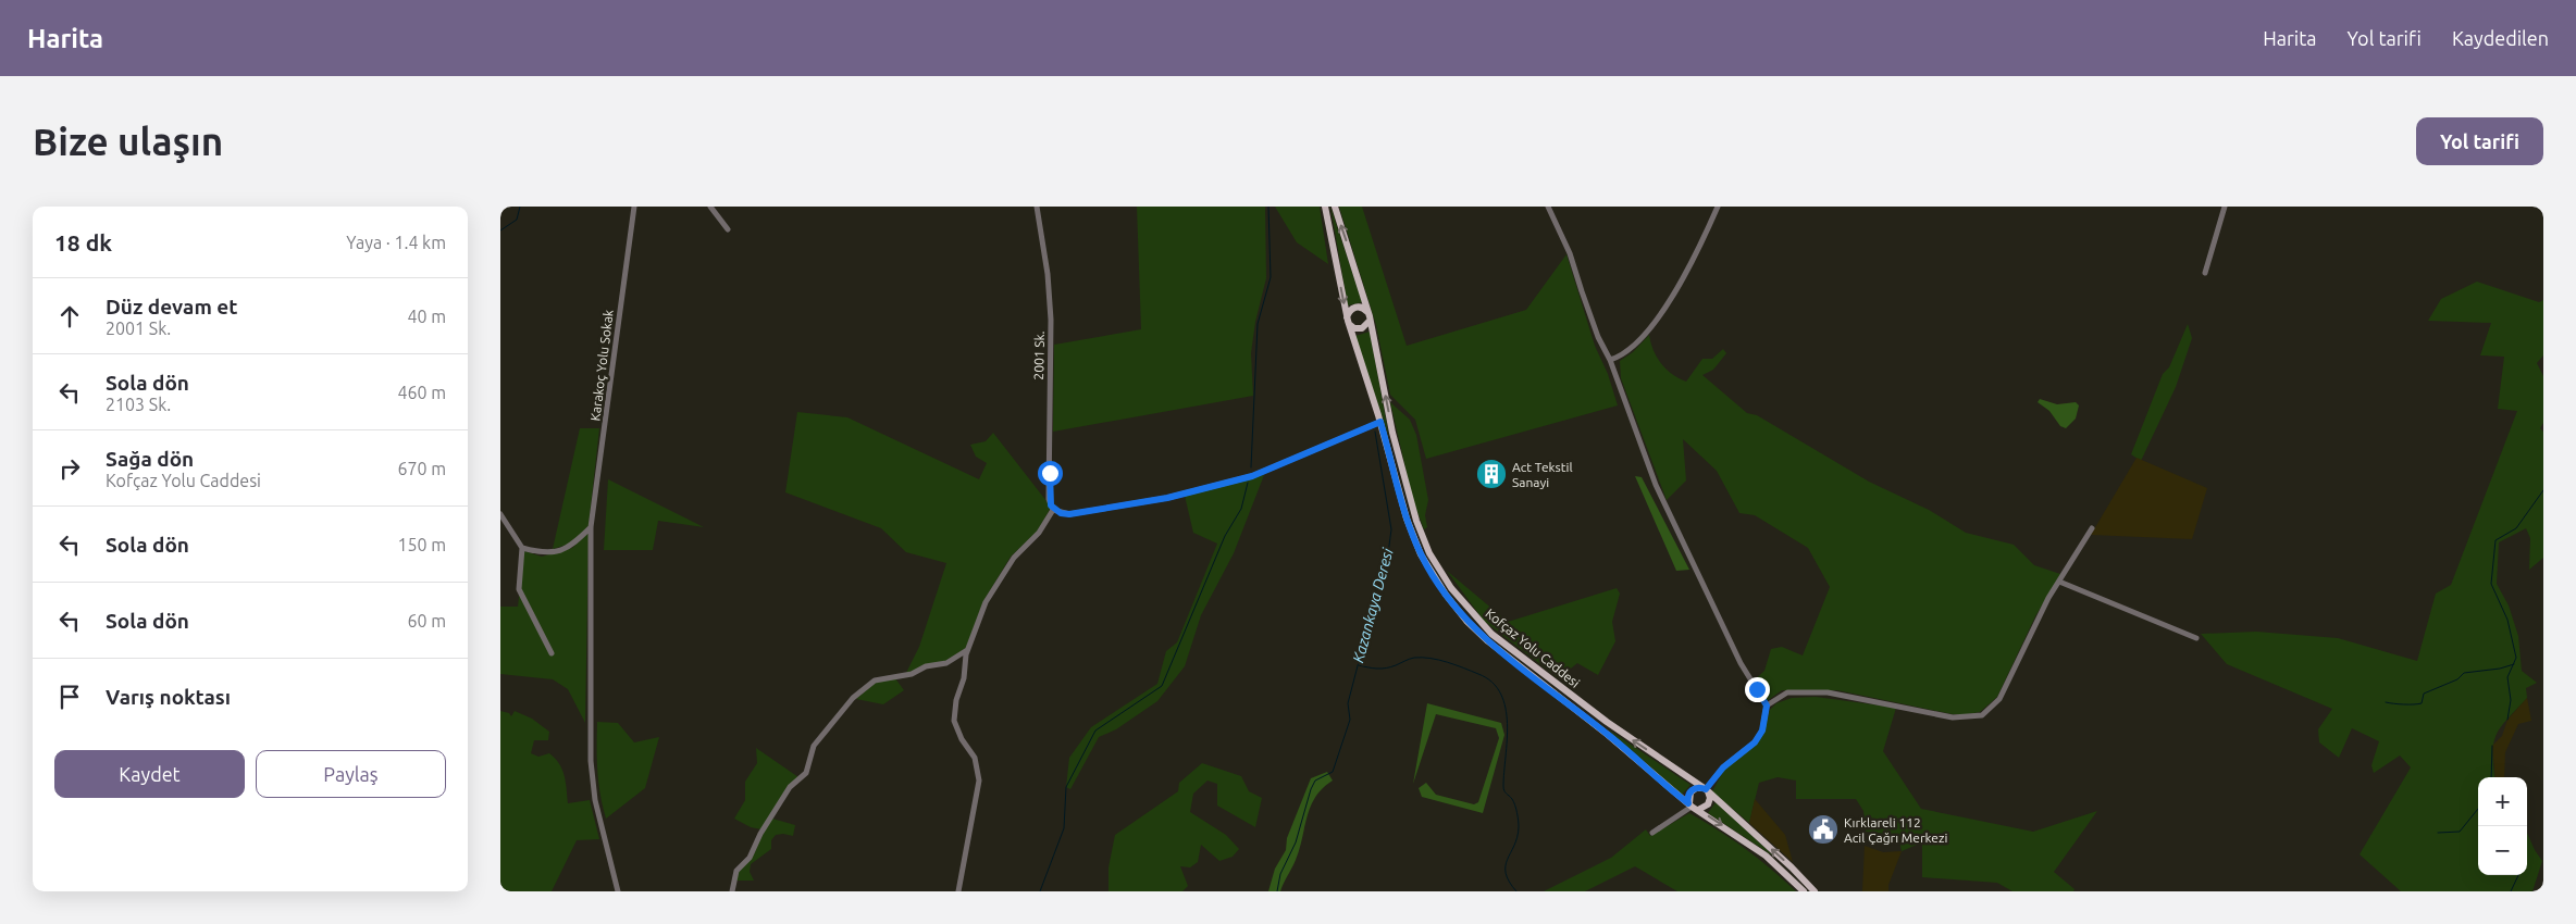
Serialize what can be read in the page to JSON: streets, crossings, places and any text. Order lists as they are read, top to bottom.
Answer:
{
  "streets": {
    "main road": ["Kofçaz Yolu Caddesi"],
    "street": ["2001 Sk.", "Karakoç Yolu Sokak"]
  },
  "water": ["Kazankaya Deresi"],
  "places": {
    "building": ["Act Tekstil Sanayi"],
    "public building": ["Kırklareli 112 Acil Çağrı Merkezi"]
  },
  "page": {
    "header": "Harita",
    "nav": ["Harita", "Yol tarifi", "Kaydedilen"],
    "buttons": [
      "Yol tarifi",
      ["Kaydet", "Paylaş"]
    ],
    "title": "Bize ulaşın",
    "heading": ["18 dk", "Yaya · 1.4 km"],
    "list": [
      ["Düz devam et", "2001 Sk.", "40 m"],
      ["Sola dön", "2103 Sk.", "460 m"],
      ["Sağa dön", "Kofçaz Yolu Caddesi", "670 m"],
      ["Sola dön", "150 m"],
      ["Sola dön", "60 m"],
      "Varış noktası"
    ],
    "map_buttons": ["+", "−"]
  }
}
